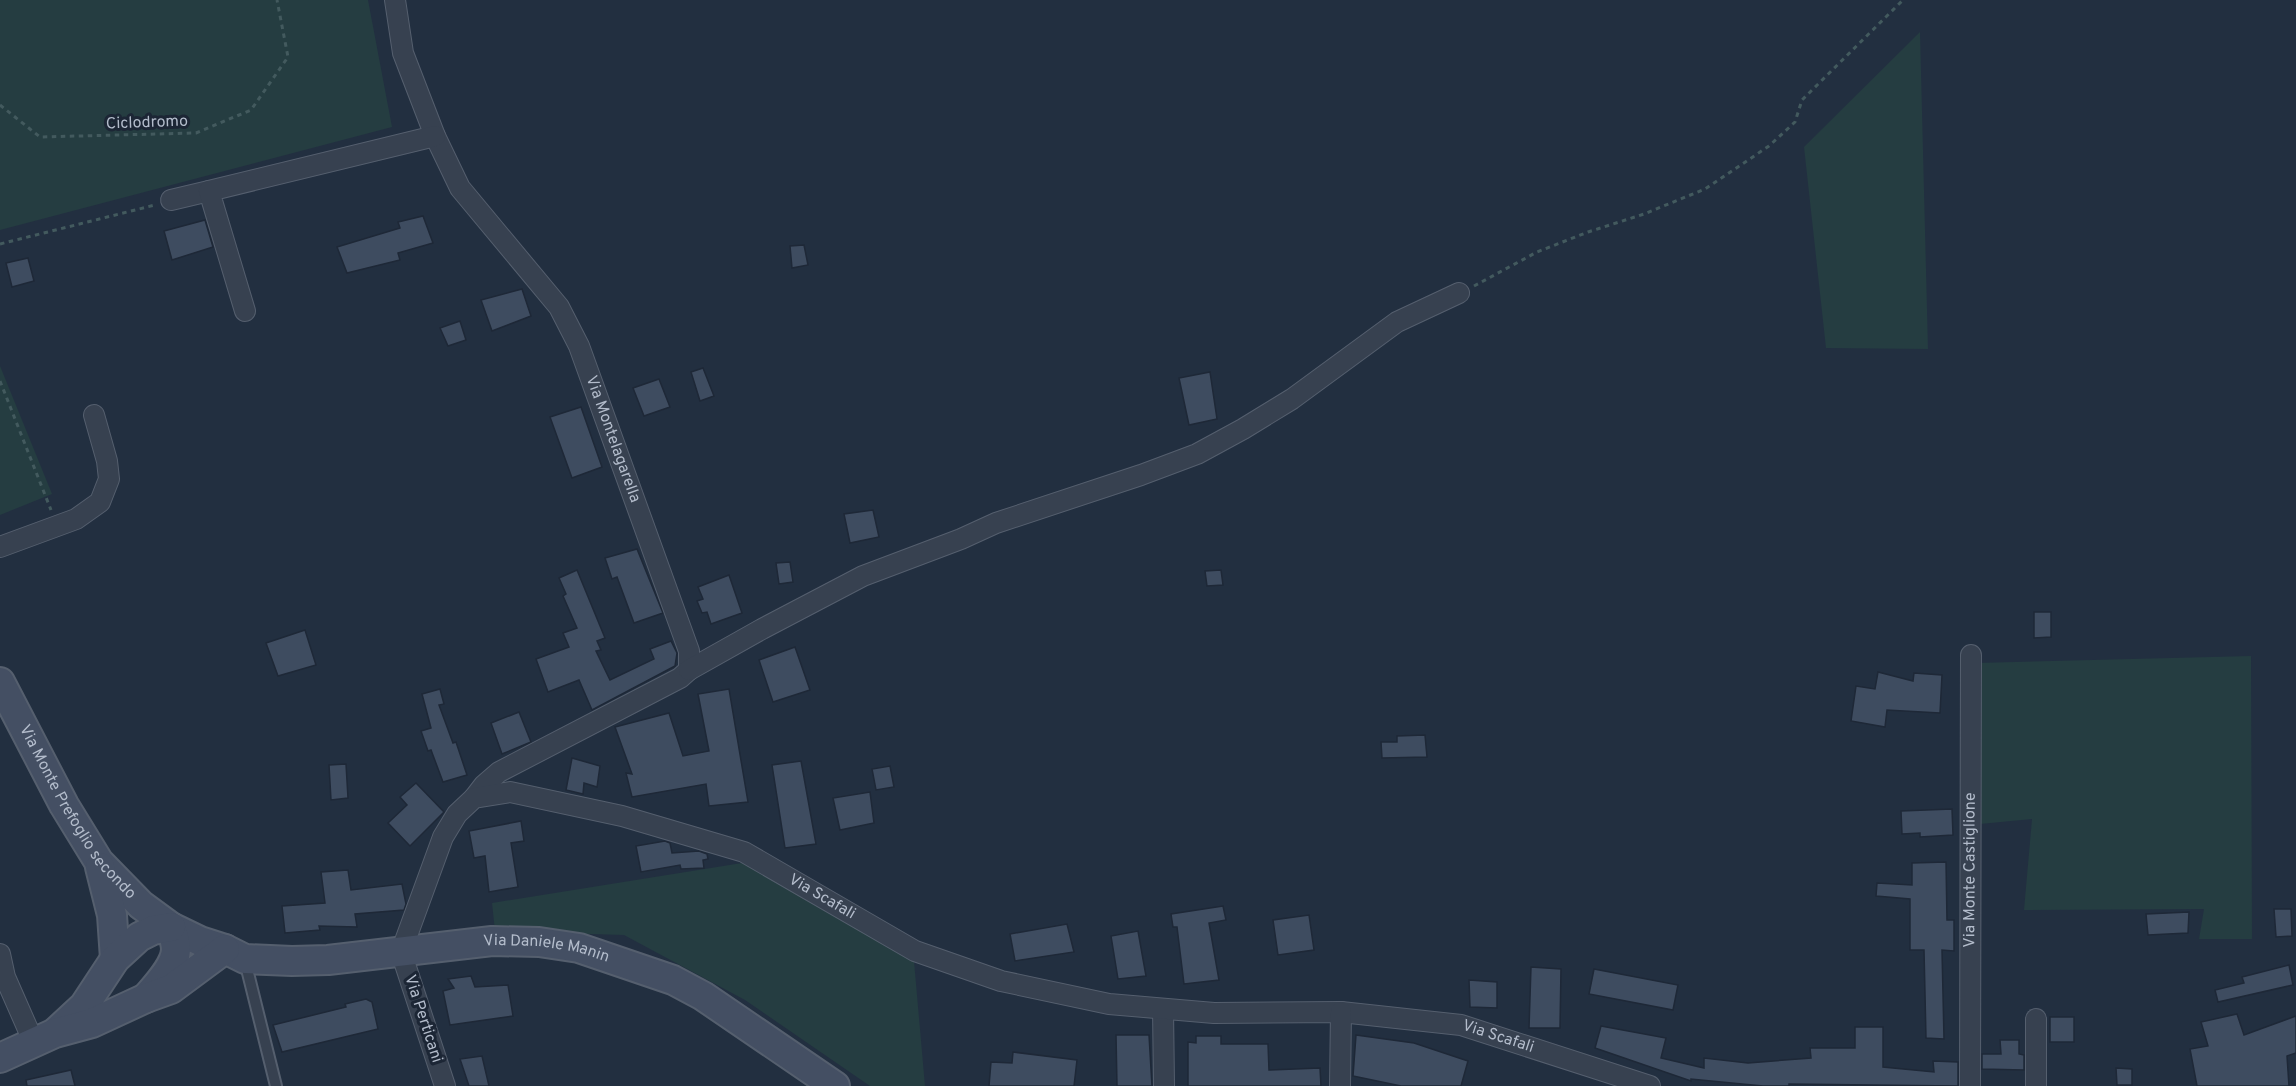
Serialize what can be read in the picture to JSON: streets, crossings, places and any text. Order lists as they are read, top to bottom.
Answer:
{
  "streets": {
    "main road": ["Via Monte Prefoglio secondo", "Via Daniele Manin"],
    "street": [
      "Via Montelagarella",
      "Via Monte Castiglione",
      "Via Scafali",
      "Via Perticani"
    ],
    "path": ["Ciclodromo"]
  },
  "crossings": [
    ["Via Monte Prefoglio secondo", "Via Daniele Manin"],
    ["Via Daniele Manin", "Via Perticani"]
  ]
}
